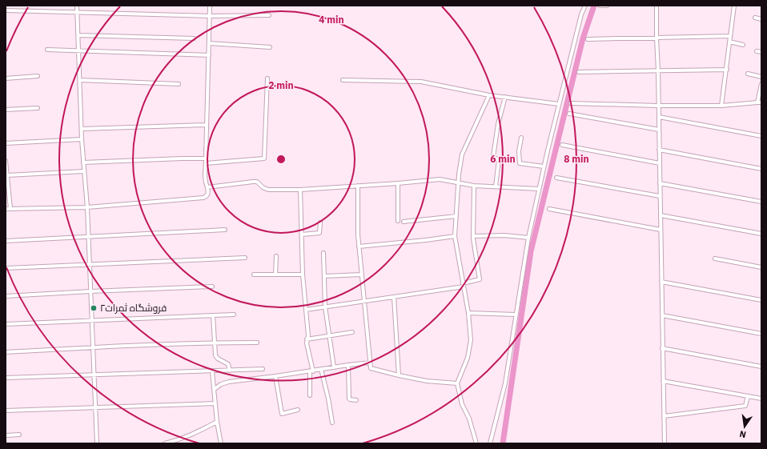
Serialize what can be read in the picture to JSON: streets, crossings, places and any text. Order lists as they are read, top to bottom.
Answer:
{
  "places": ["فروشگاه ثمرات٢"],
  "north": "bottom",
  "rings": [
    "4 min",
    "2 min",
    "6 min",
    "8 min"
  ]
}
